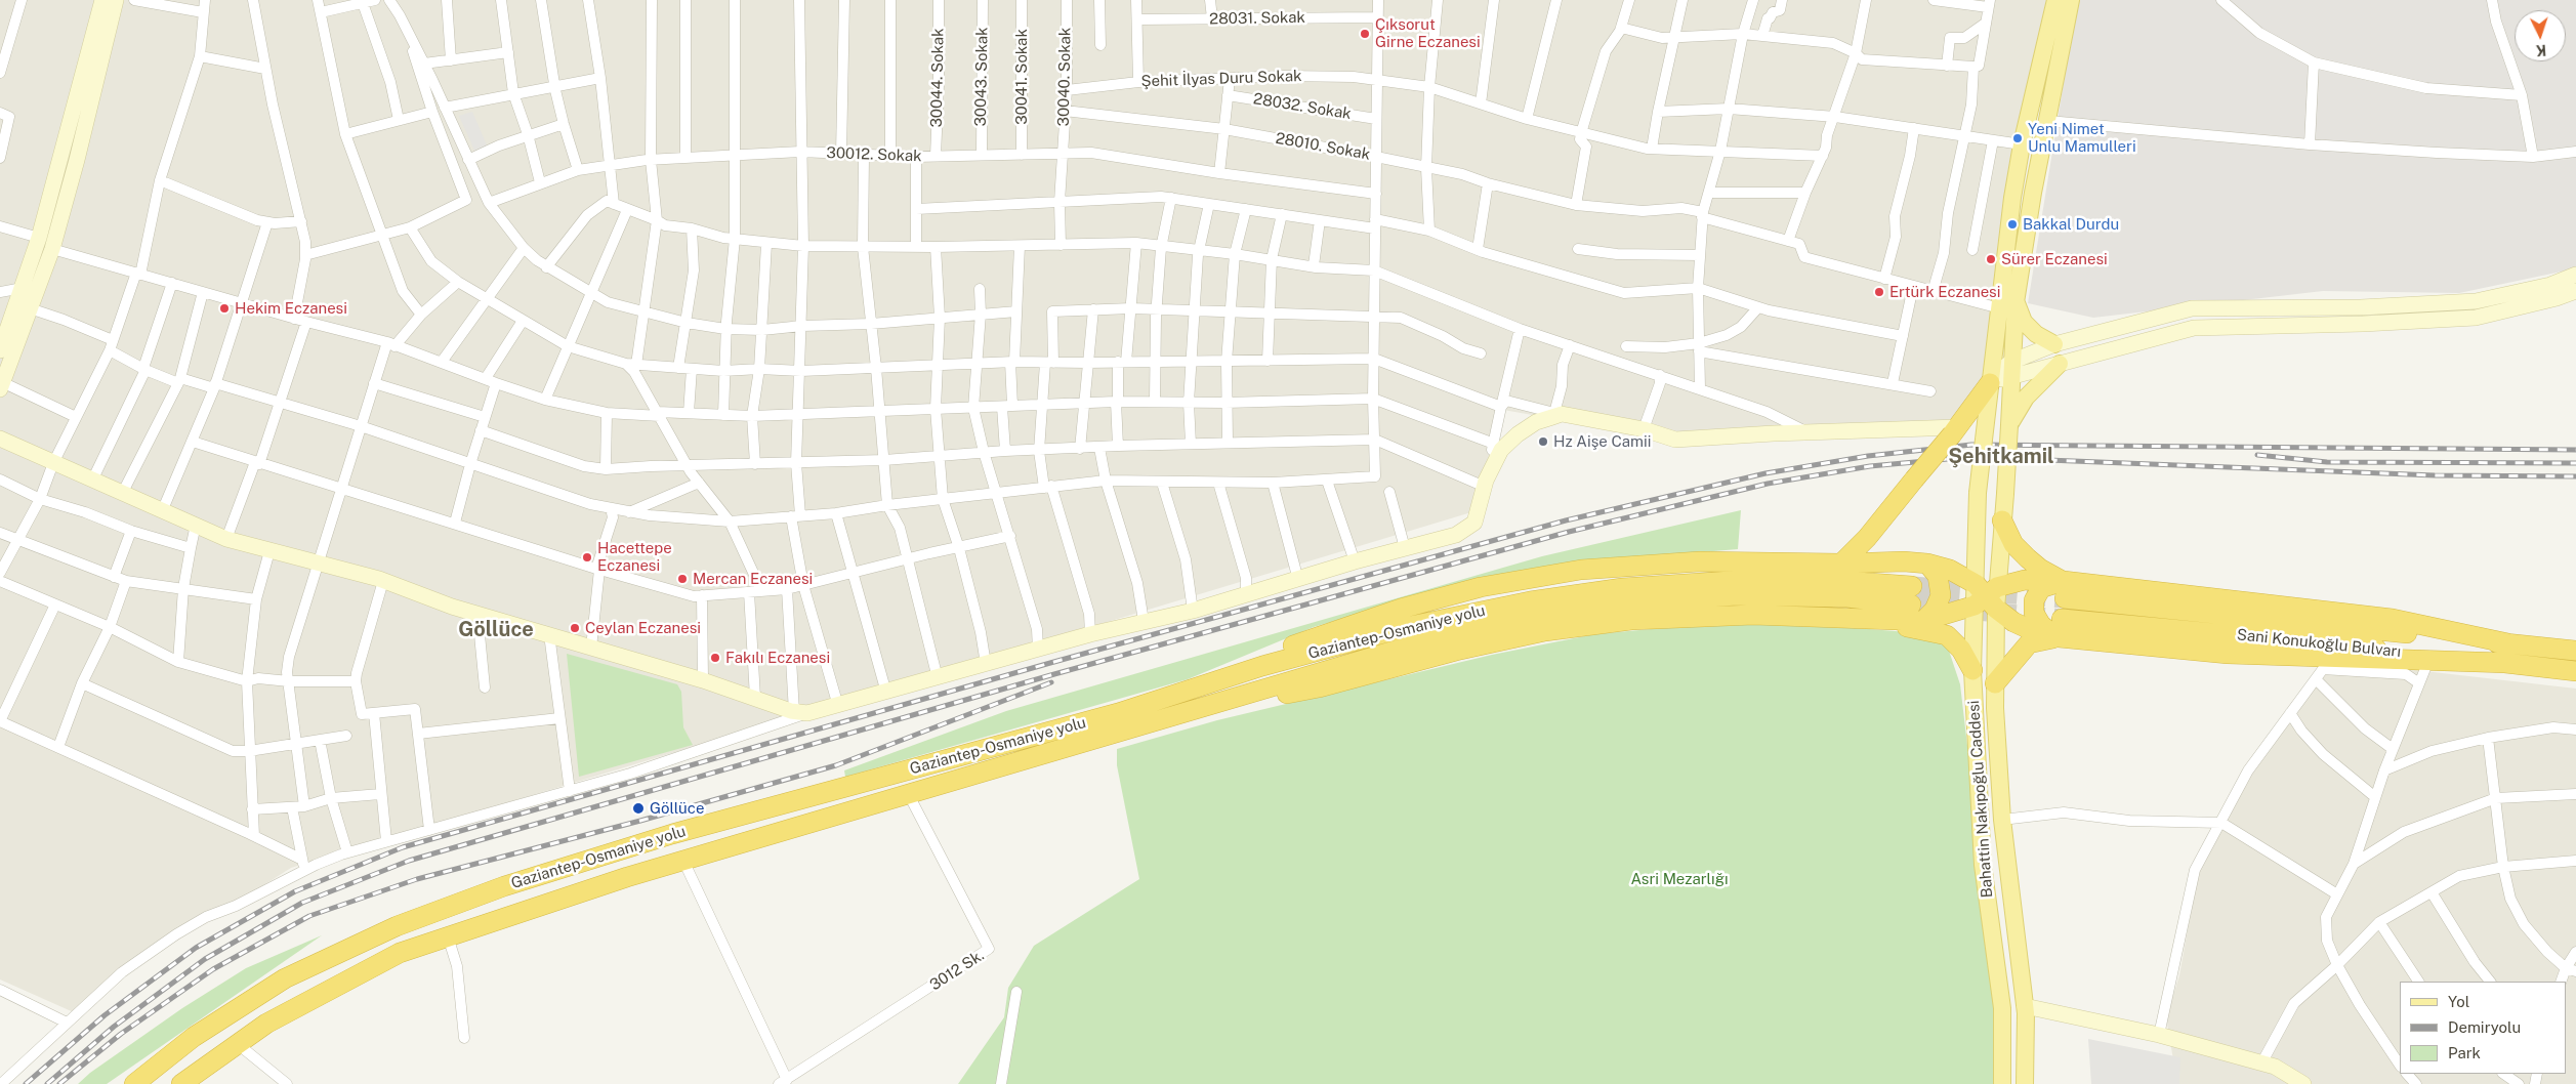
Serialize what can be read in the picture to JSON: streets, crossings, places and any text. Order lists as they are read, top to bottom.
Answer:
{
  "streets": {
    "highway": ["Gaziantep-Osmaniye yolu", "Sani Konukoğlu Bulvarı"],
    "main road": ["Bahattin Nakıpoğlu Caddesi"],
    "street": [
      "28031. Sokak",
      "30043. Sokak",
      "30041. Sokak",
      "30040. Sokak",
      "30044. Sokak",
      "Şehit İlyas Duru Sokak",
      "28032. Sokak",
      "28010. Sokak",
      "30012. Sokak",
      "3012 Sk."
    ]
  },
  "crossings": [
    ["30043. Sokak", "30012. Sokak"],
    ["30041. Sokak", "30012. Sokak"],
    ["30040. Sokak", "Şehit İlyas Duru Sokak"],
    ["30040. Sokak", "28010. Sokak"],
    ["30040. Sokak", "30012. Sokak"],
    ["30044. Sokak", "30012. Sokak"],
    ["Gaziantep-Osmaniye yolu", "3012 Sk."]
  ],
  "districts": ["Şehitkamil", "Göllüce"],
  "parks": ["Asri Mezarlığı"],
  "places": [
    "Çıksorut Girne Eczanesi",
    "Yeni Nimet Unlu Mamulleri",
    "Bakkal Durdu",
    "Sürer Eczanesi",
    "Ertürk Eczanesi",
    "Hekim Eczanesi",
    "Hz Aişe Camii",
    "Hacettepe Eczanesi",
    "Mercan Eczanesi",
    "Ceylan Eczanesi",
    "Fakılı Eczanesi",
    "Göllüce"
  ],
  "legend": ["Yol", "Demiryolu", "Park"],
  "north": "bottom"
}
